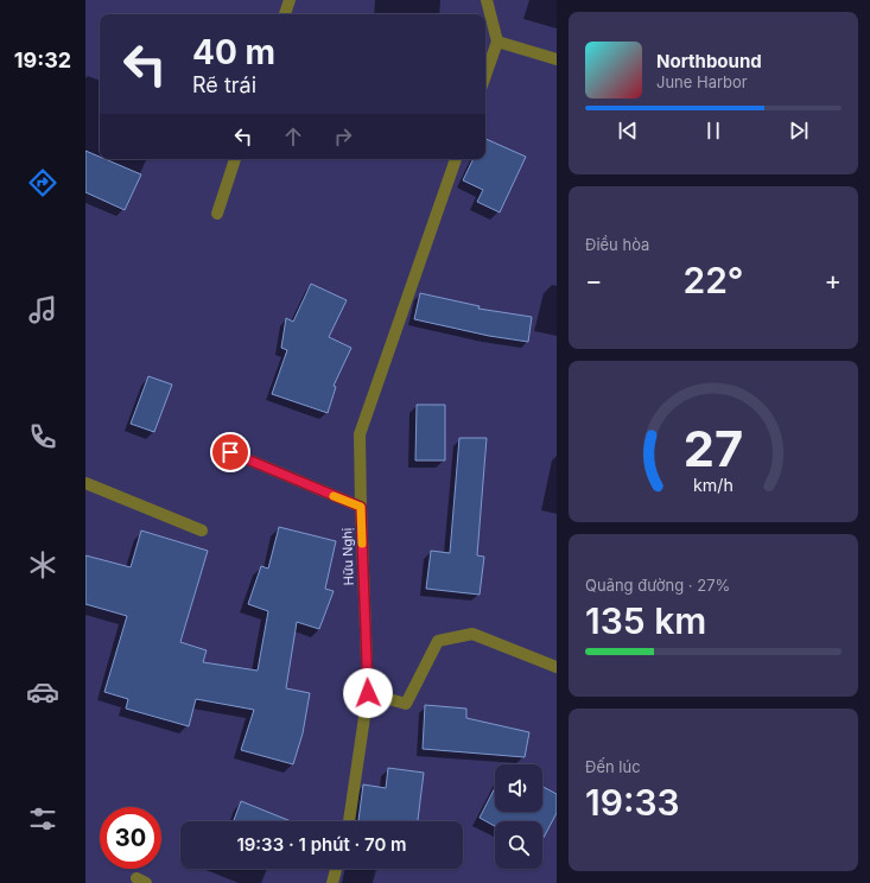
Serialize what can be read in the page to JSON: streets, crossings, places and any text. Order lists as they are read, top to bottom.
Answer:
{
  "streets": {
    "street": ["Hữu Nghị"]
  },
  "page": {
    "tabs": "19:32",
    "turn": ["40 m", "Rẽ trái"],
    "song": ["Northbound", "June Harbor"],
    "tile": [
      "Điều hòa",
      ["Quãng đường · 27%", "135 km"],
      ["Đến lúc", "19:33"]
    ],
    "heat": ["−", "22°", "+"],
    "limit": "30",
    "trip": "19:33 · 1 phút · 70 m",
    "gauge": ["27", "km/h"]
  }
}
